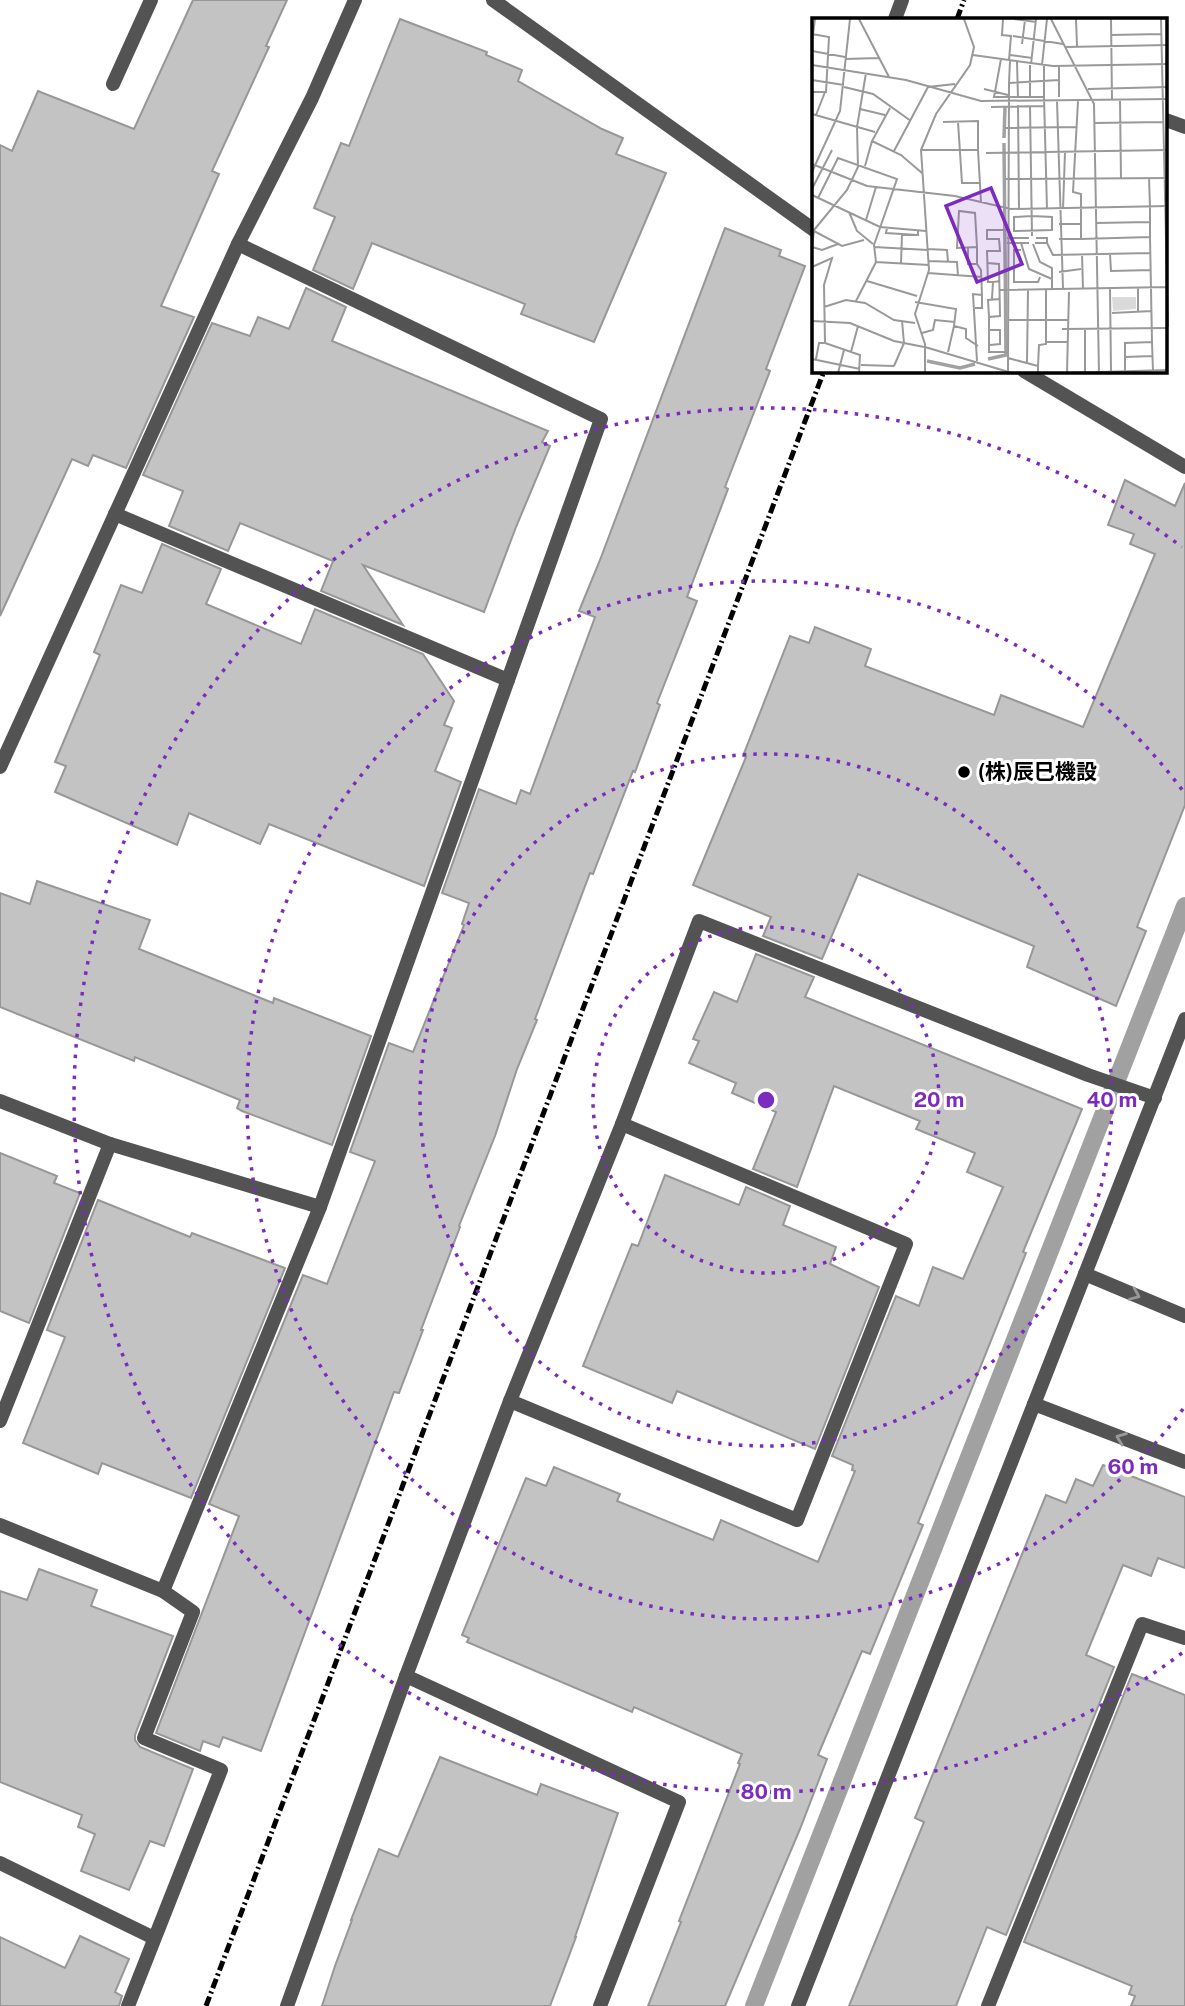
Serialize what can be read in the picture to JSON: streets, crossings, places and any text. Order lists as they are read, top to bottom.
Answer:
{
  "places": ["(株)辰巳機設"],
  "rings": [
    "20 m",
    "40 m",
    "60 m",
    "80 m"
  ]
}
